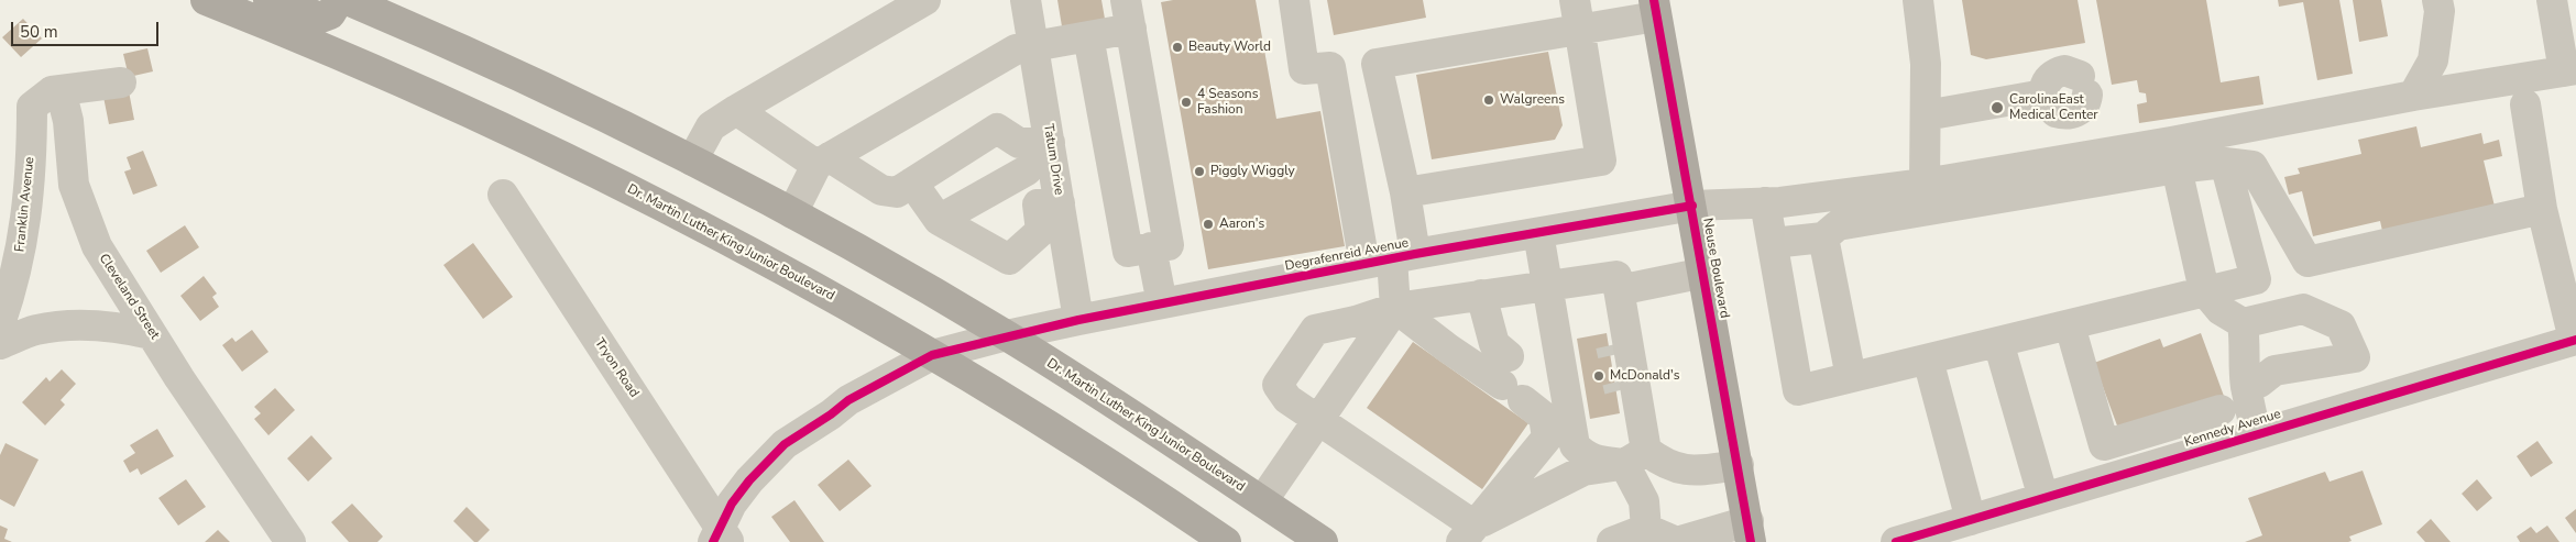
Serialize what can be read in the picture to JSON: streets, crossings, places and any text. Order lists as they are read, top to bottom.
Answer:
{
  "streets": {
    "main road": ["Dr. Martin Luther King Junior Boulevard", "Neuse Boulevard"],
    "street": [
      "Tatum Drive",
      "Franklin Avenue",
      "Degrafenreid Avenue",
      "Cleveland Street",
      "Tryon Road",
      "Kennedy Avenue"
    ]
  },
  "crossings": [
    ["Tatum Drive", "Degrafenreid Avenue"],
    ["Franklin Avenue", "Cleveland Street"],
    ["Dr. Martin Luther King Junior Boulevard", "Degrafenreid Avenue"],
    ["Degrafenreid Avenue", "Neuse Boulevard"],
    ["Degrafenreid Avenue", "Tryon Road"]
  ],
  "places": [
    "Beauty World",
    "Walgreens",
    "4 Seasons Fashion",
    "CarolinaEast Medical Center",
    "Piggly Wiggly",
    "Aaron's",
    "McDonald's"
  ],
  "scale_bar": "50 m"
}
